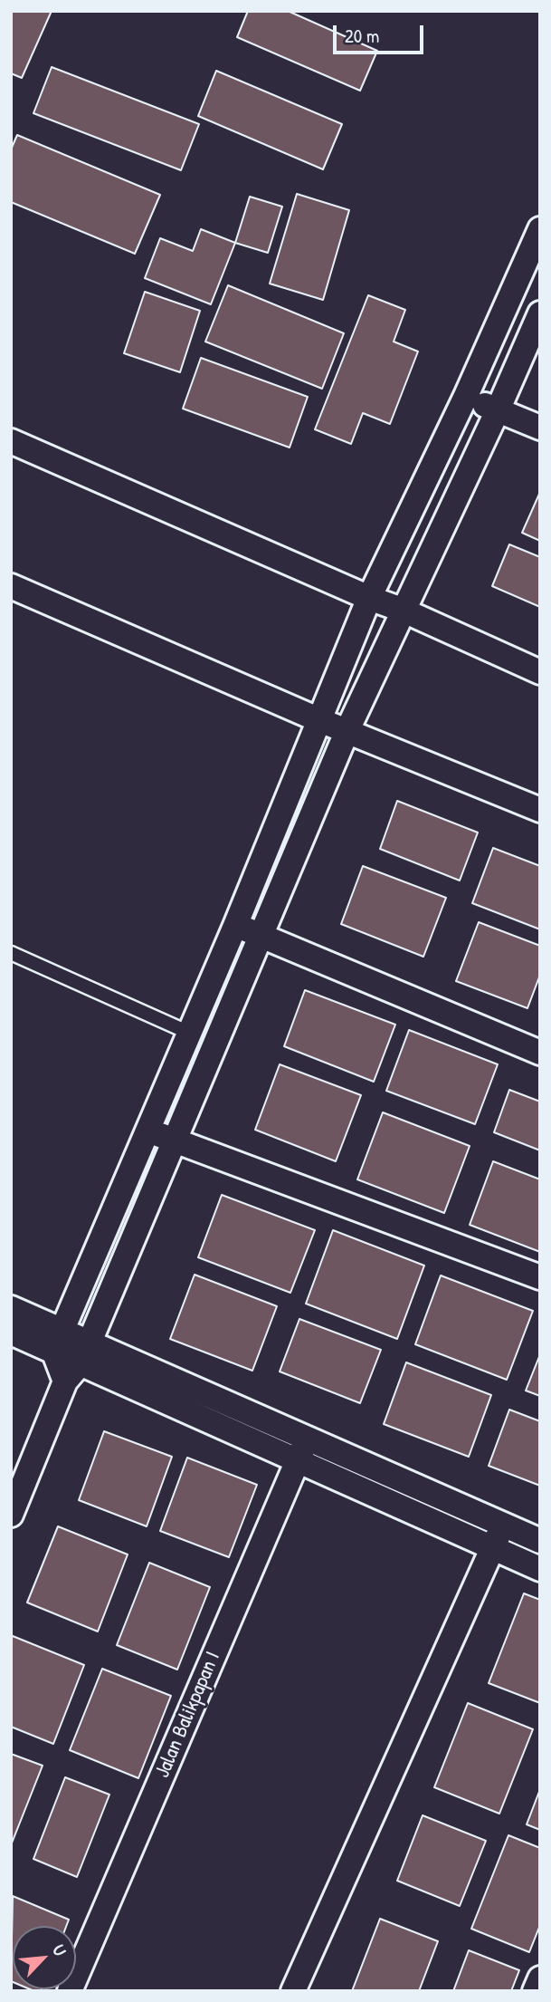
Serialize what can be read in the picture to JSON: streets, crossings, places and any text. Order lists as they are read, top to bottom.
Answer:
{
  "streets": {
    "street": ["Jalan Balikpapan I"]
  },
  "scale_bar": "20 m",
  "north": "top right"
}
